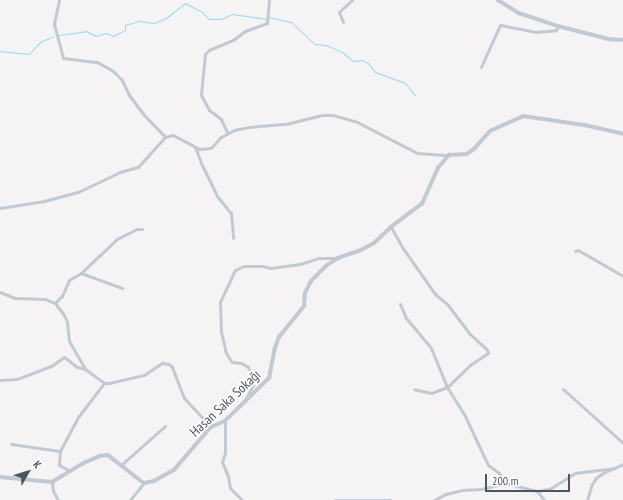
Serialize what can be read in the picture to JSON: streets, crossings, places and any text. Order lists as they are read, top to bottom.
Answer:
{
  "streets": {
    "street": ["Hasan Saka Sokağı"]
  },
  "scale_bar": "200 m",
  "north": "top right"
}
